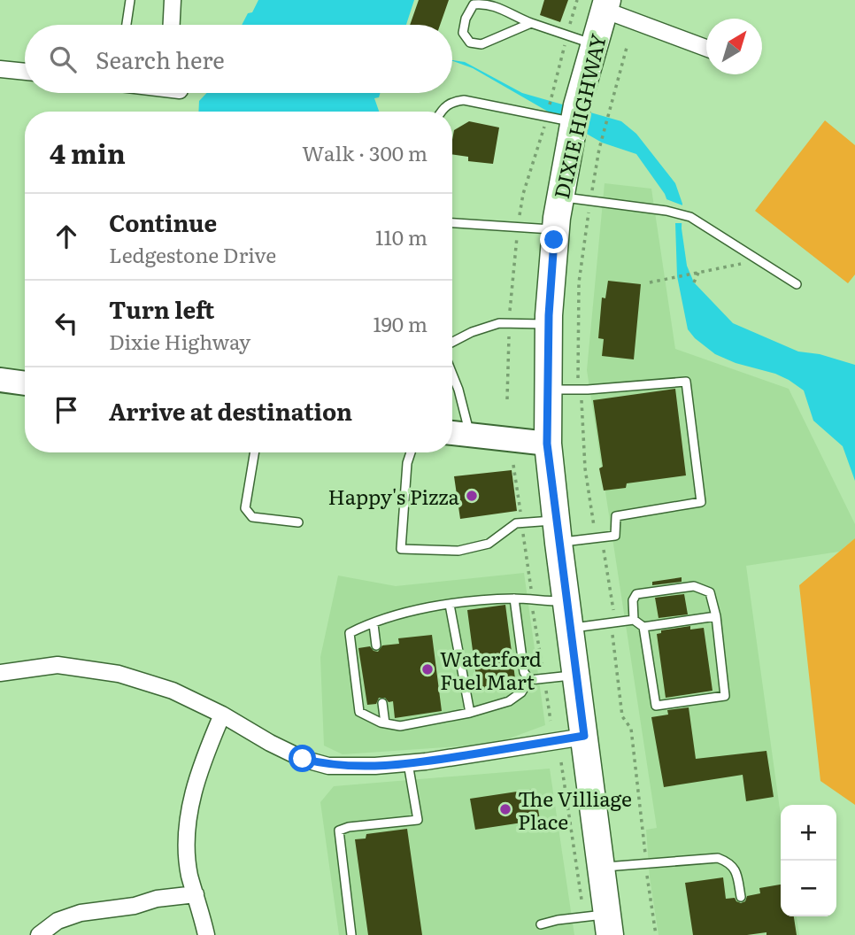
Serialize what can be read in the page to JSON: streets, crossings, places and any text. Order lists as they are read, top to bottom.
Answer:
{
  "streets": {
    "main road": ["DIXIE HIGHWAY"]
  },
  "places": ["Happy's Pizza", "Waterford Fuel Mart", "The Villiage Place"],
  "north": "top right",
  "page": {
    "search": "Search here",
    "heading": ["4 min", "Walk · 300 m"],
    "list": [
      ["Continue", "Ledgestone Drive", "110 m"],
      ["Turn left", "Dixie Highway", "190 m"],
      "Arrive at destination"
    ],
    "map_buttons": ["+", "−"]
  }
}
